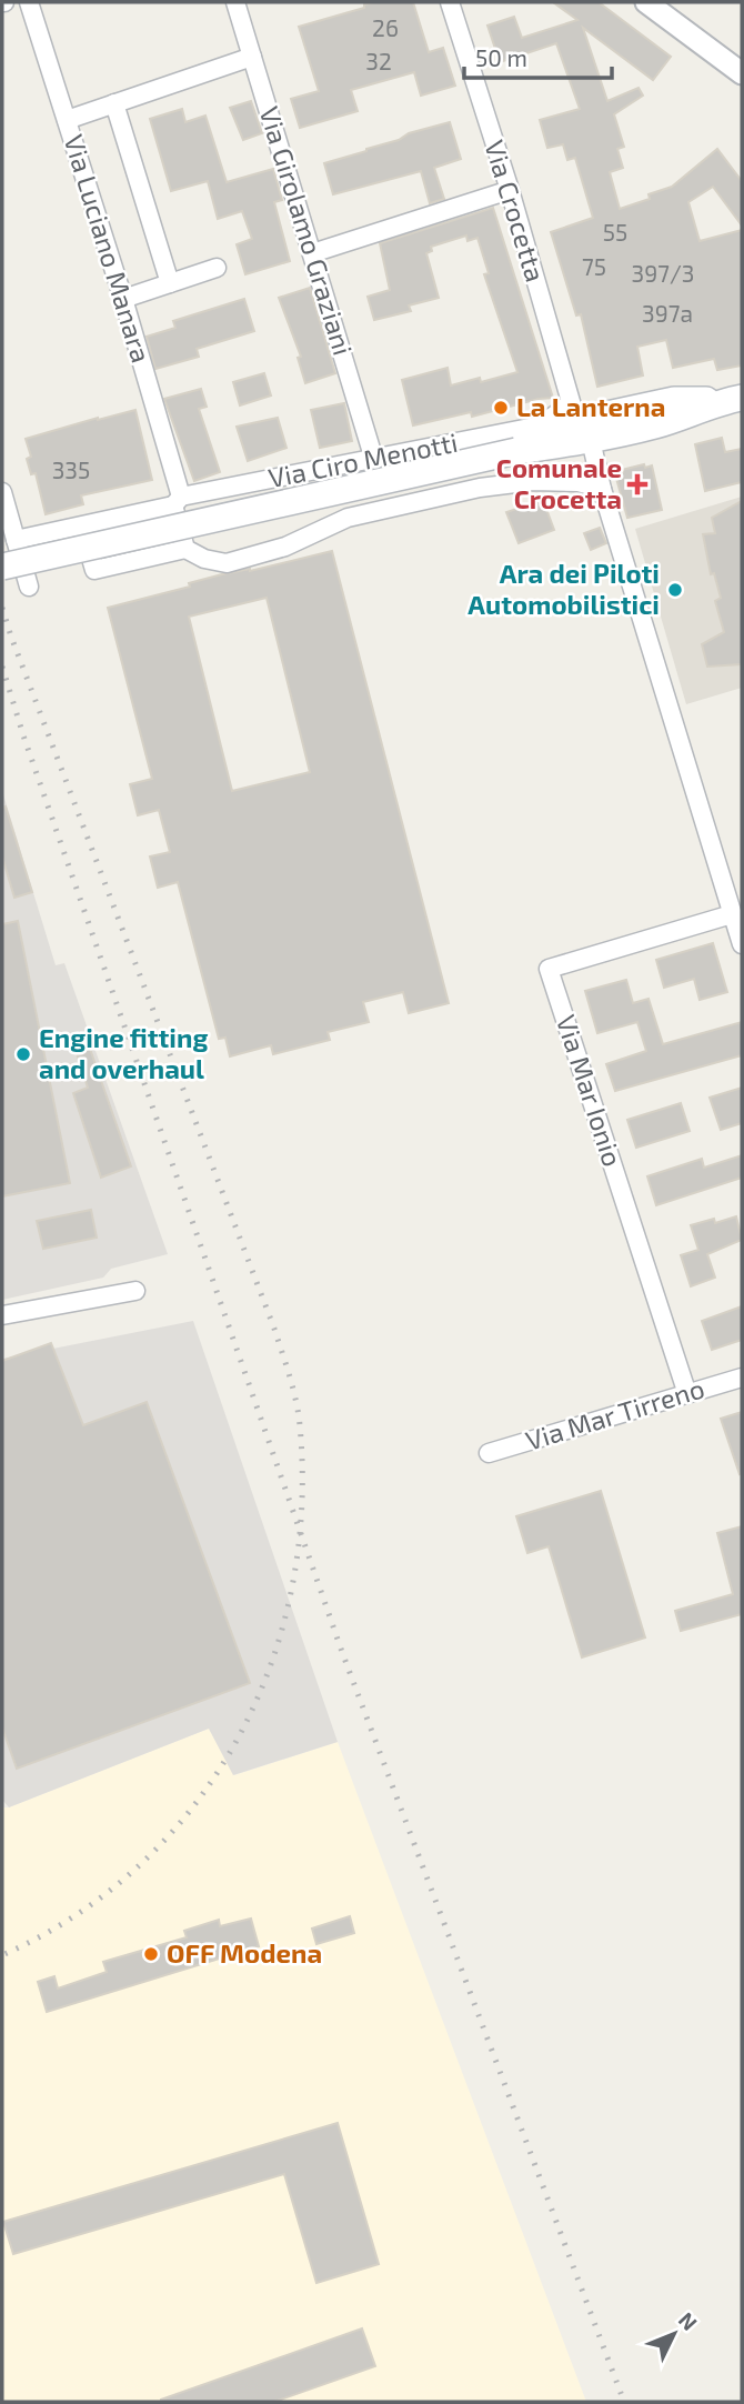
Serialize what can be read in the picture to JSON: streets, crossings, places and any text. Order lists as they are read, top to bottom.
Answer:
{
  "streets": {
    "main road": ["Via Ciro Menotti"],
    "street": [
      "Via Crocetta",
      "Via Girolamo Graziani",
      "Via Luciano Manara",
      "Via Mar Ionio",
      "Via Mar Tirreno"
    ]
  },
  "crossings": [
    ["Via Crocetta", "Via Ciro Menotti"],
    ["Via Crocetta", "Via Mar Ionio"],
    ["Via Girolamo Graziani", "Via Ciro Menotti"],
    ["Via Luciano Manara", "Via Ciro Menotti"],
    ["Via Mar Ionio", "Via Mar Tirreno"]
  ],
  "places": {
    "other": [
      "La Lanterna",
      "Ara dei Piloti Automobilistici",
      "Engine fitting and overhaul",
      "OFF Modena"
    ],
    "health": ["Comunale Crocetta"]
  },
  "house_numbers": [
    "26",
    "32",
    "55",
    "75",
    "397/3",
    "397a",
    "335"
  ],
  "scale_bar": "50 m",
  "north": "top right"
}
